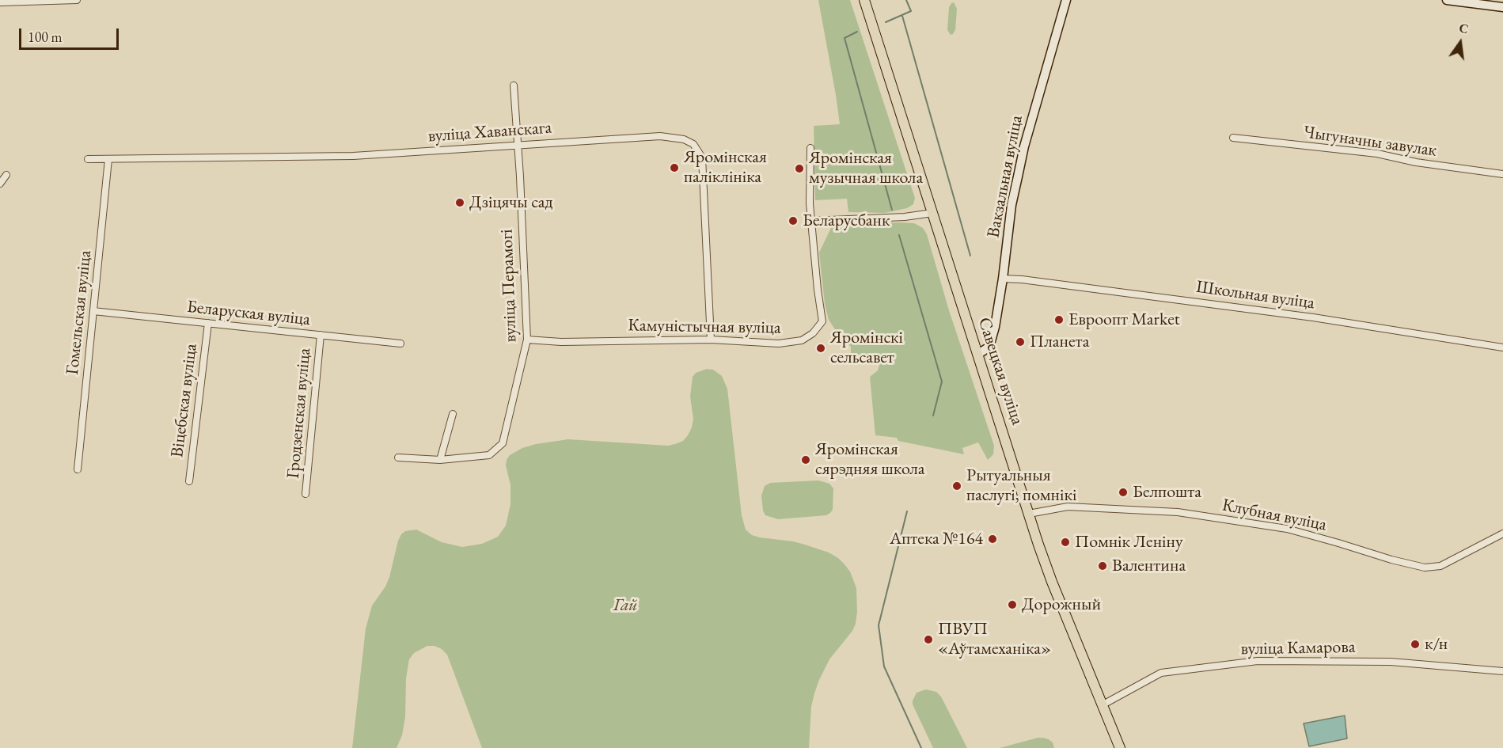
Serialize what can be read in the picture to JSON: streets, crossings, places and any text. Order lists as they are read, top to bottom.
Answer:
{
  "streets": {
    "main road": ["Савецкая вуліца"],
    "street": [
      "вуліца Хаванскага",
      "Чыгуначны завулак",
      "Вакзальная вуліца",
      "вуліца Перамогі",
      "Школьная вуліца",
      "Гомельская вуліца",
      "Беларуская вуліца",
      "Камуністычная вуліца",
      "Віцебская вуліца",
      "Гродзенская вуліца",
      "Клубная вуліца",
      "вуліца Камарова"
    ]
  },
  "crossings": [
    ["вуліца Хаванскага", "вуліца Перамогі"],
    ["вуліца Хаванскага", "Гомельская вуліца"],
    ["вуліца Хаванскага", "Камуністычная вуліца"],
    ["Вакзальная вуліца", "Школьная вуліца"],
    ["Вакзальная вуліца", "Савецкая вуліца"],
    ["вуліца Перамогі", "Камуністычная вуліца"],
    ["Гомельская вуліца", "Беларуская вуліца"],
    ["Беларуская вуліца", "Віцебская вуліца"],
    ["Беларуская вуліца", "Гродзенская вуліца"],
    ["Савецкая вуліца", "Клубная вуліца"],
    ["Савецкая вуліца", "вуліца Камарова"]
  ],
  "parks": ["Гай"],
  "places": [
    "Яромінская паліклініка",
    "Яромінская музычная школа",
    "Дзіцячы сад",
    "Беларусбанк",
    "Евроопт Market",
    "Планета",
    "Яромінскі сельсавет",
    "Яромінская сярэдняя школа",
    "Рытуальныя паслугі, помнікі",
    "Белпошта",
    "Аптека №164",
    "Помнік Леніну",
    "Валентина",
    "Дорожный",
    "ПВУП «Аўтамеханіка»",
    "к/н"
  ],
  "scale_bar": "100 m",
  "north": "top"
}
